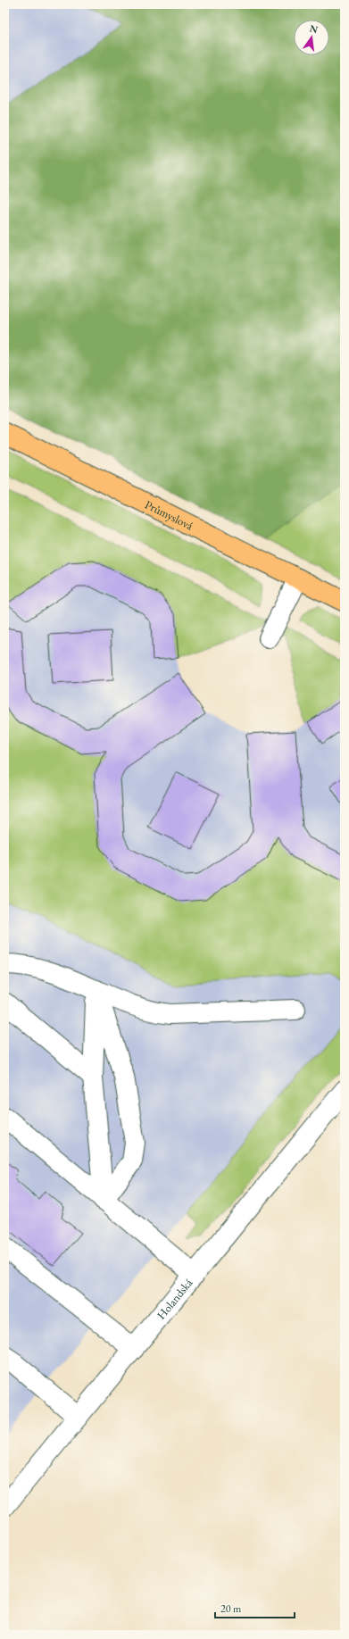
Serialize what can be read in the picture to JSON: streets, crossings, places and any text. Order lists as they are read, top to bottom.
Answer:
{
  "streets": {
    "main road": ["Průmyslová"],
    "street": ["Holandská"]
  },
  "scale_bar": "20 m",
  "north": "top"
}
